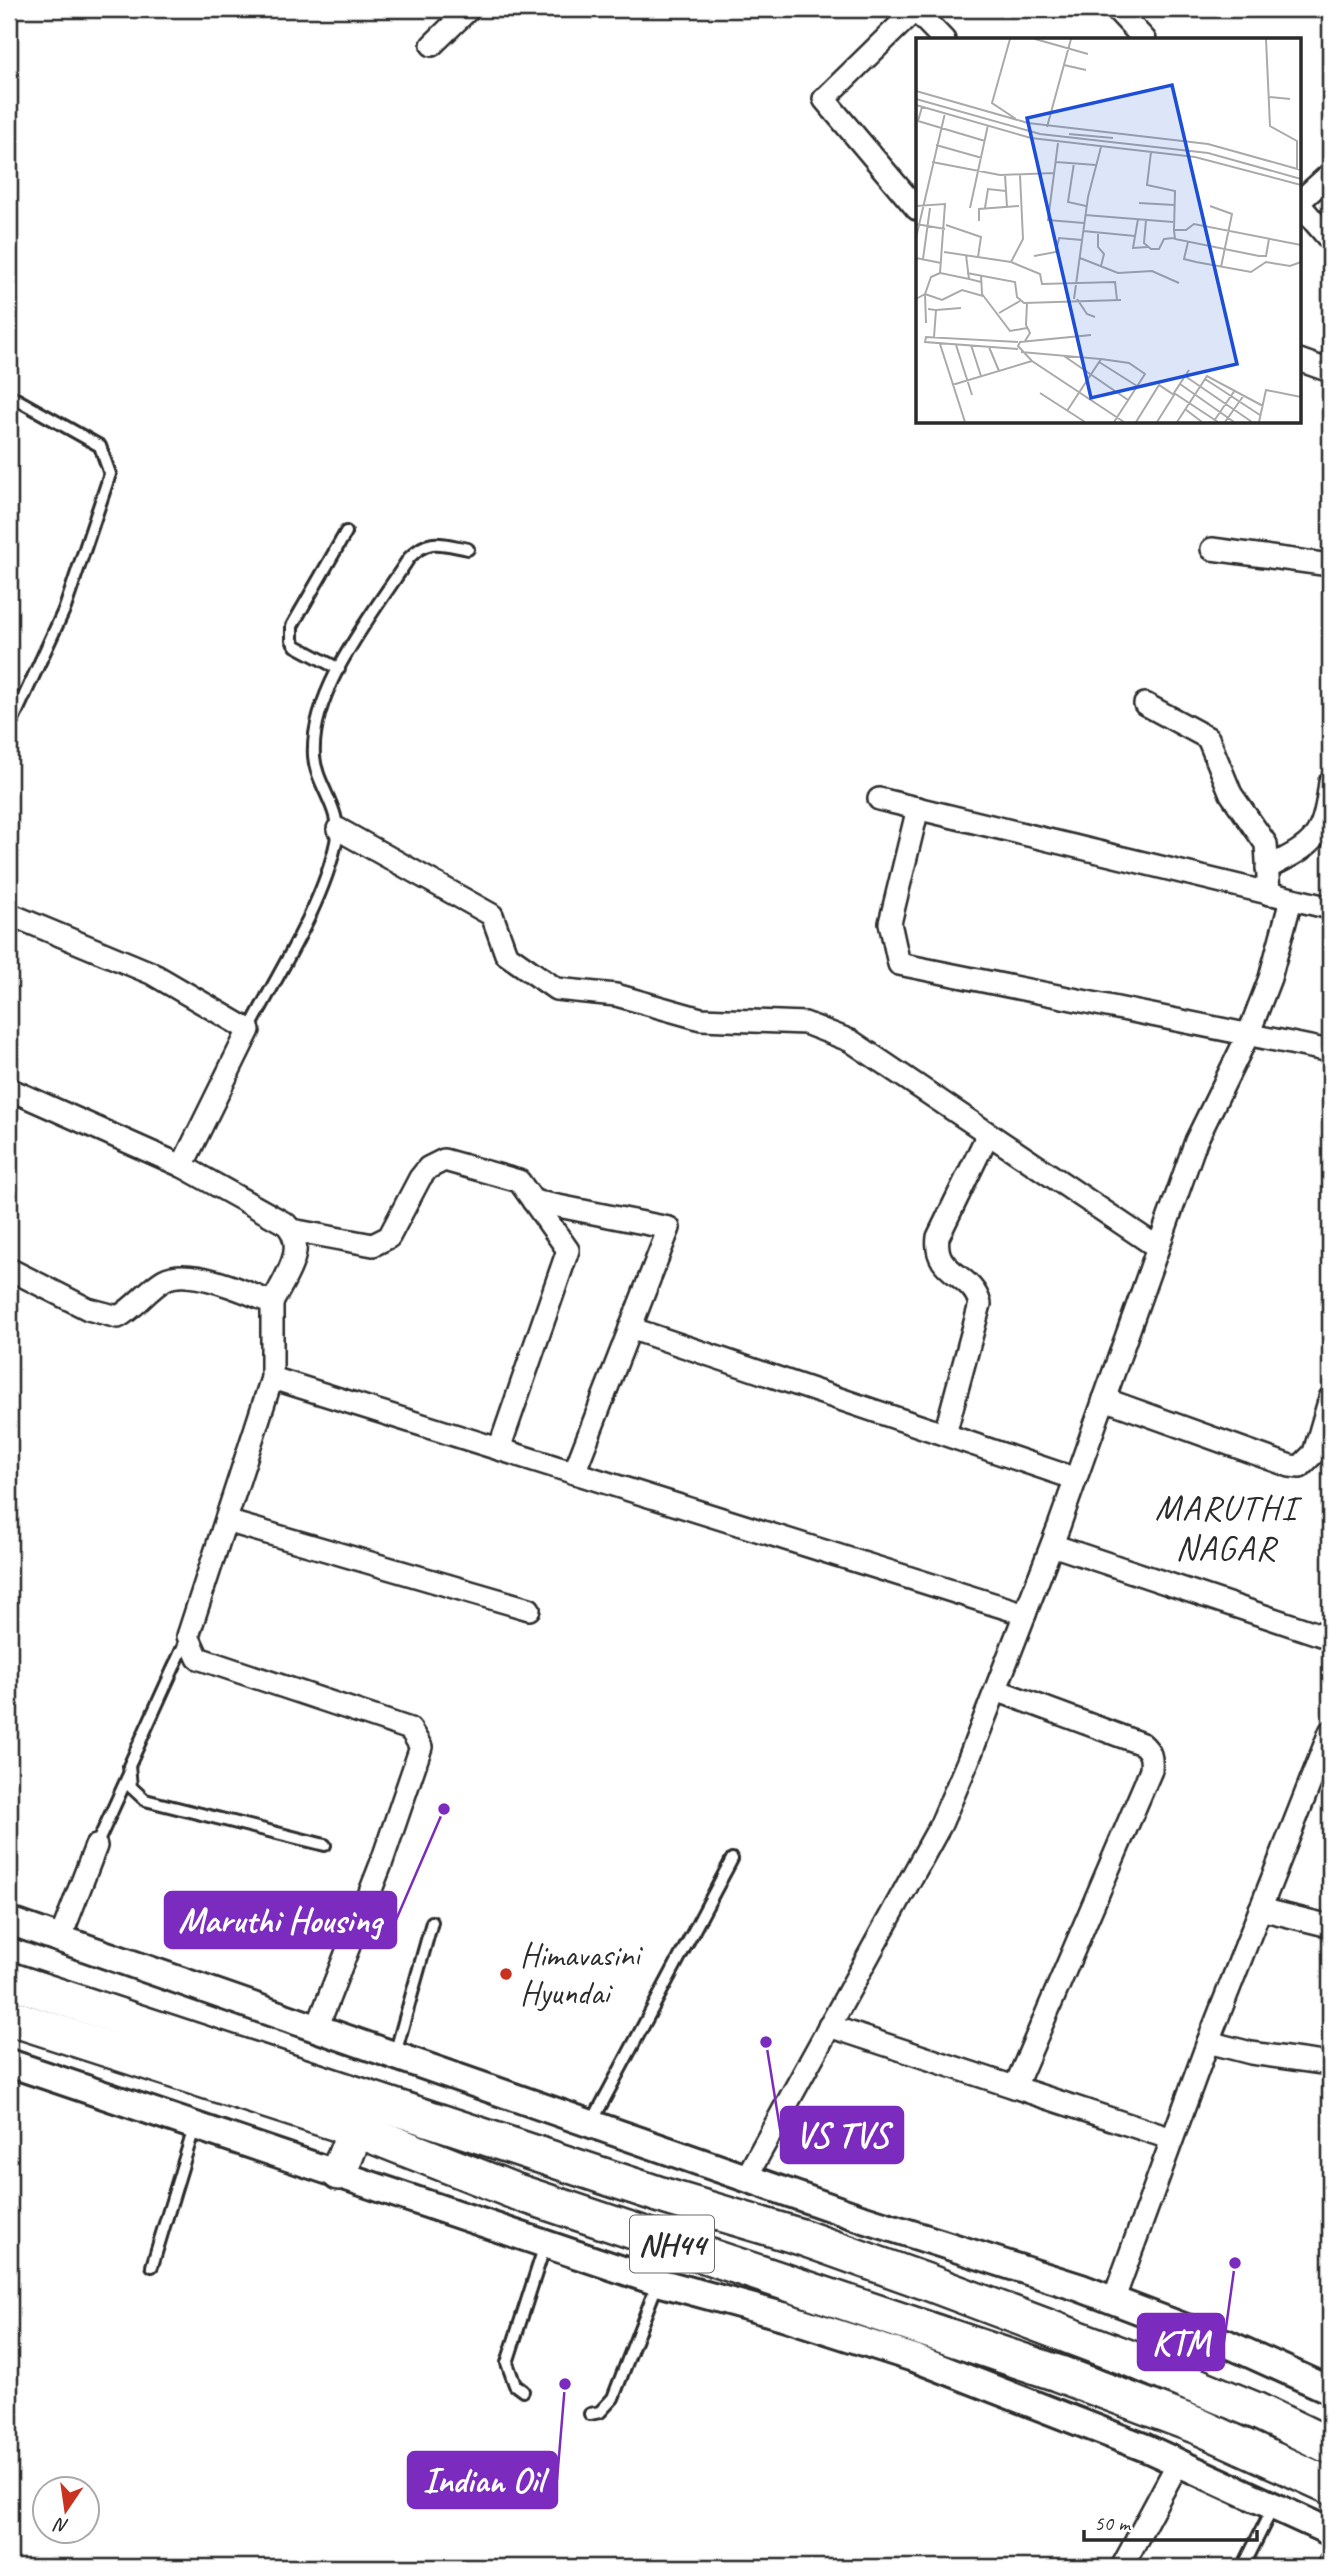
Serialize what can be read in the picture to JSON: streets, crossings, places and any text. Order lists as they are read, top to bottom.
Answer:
{
  "streets": {
    "highway": ["NH44"]
  },
  "districts": ["MARUTHI NAGAR"],
  "places": [
    "Maruthi Housing",
    "Himavasini Hyundai",
    "VS TVS",
    "KTM",
    "Indian Oil"
  ],
  "scale_bar": "50 m",
  "north": "bottom"
}
